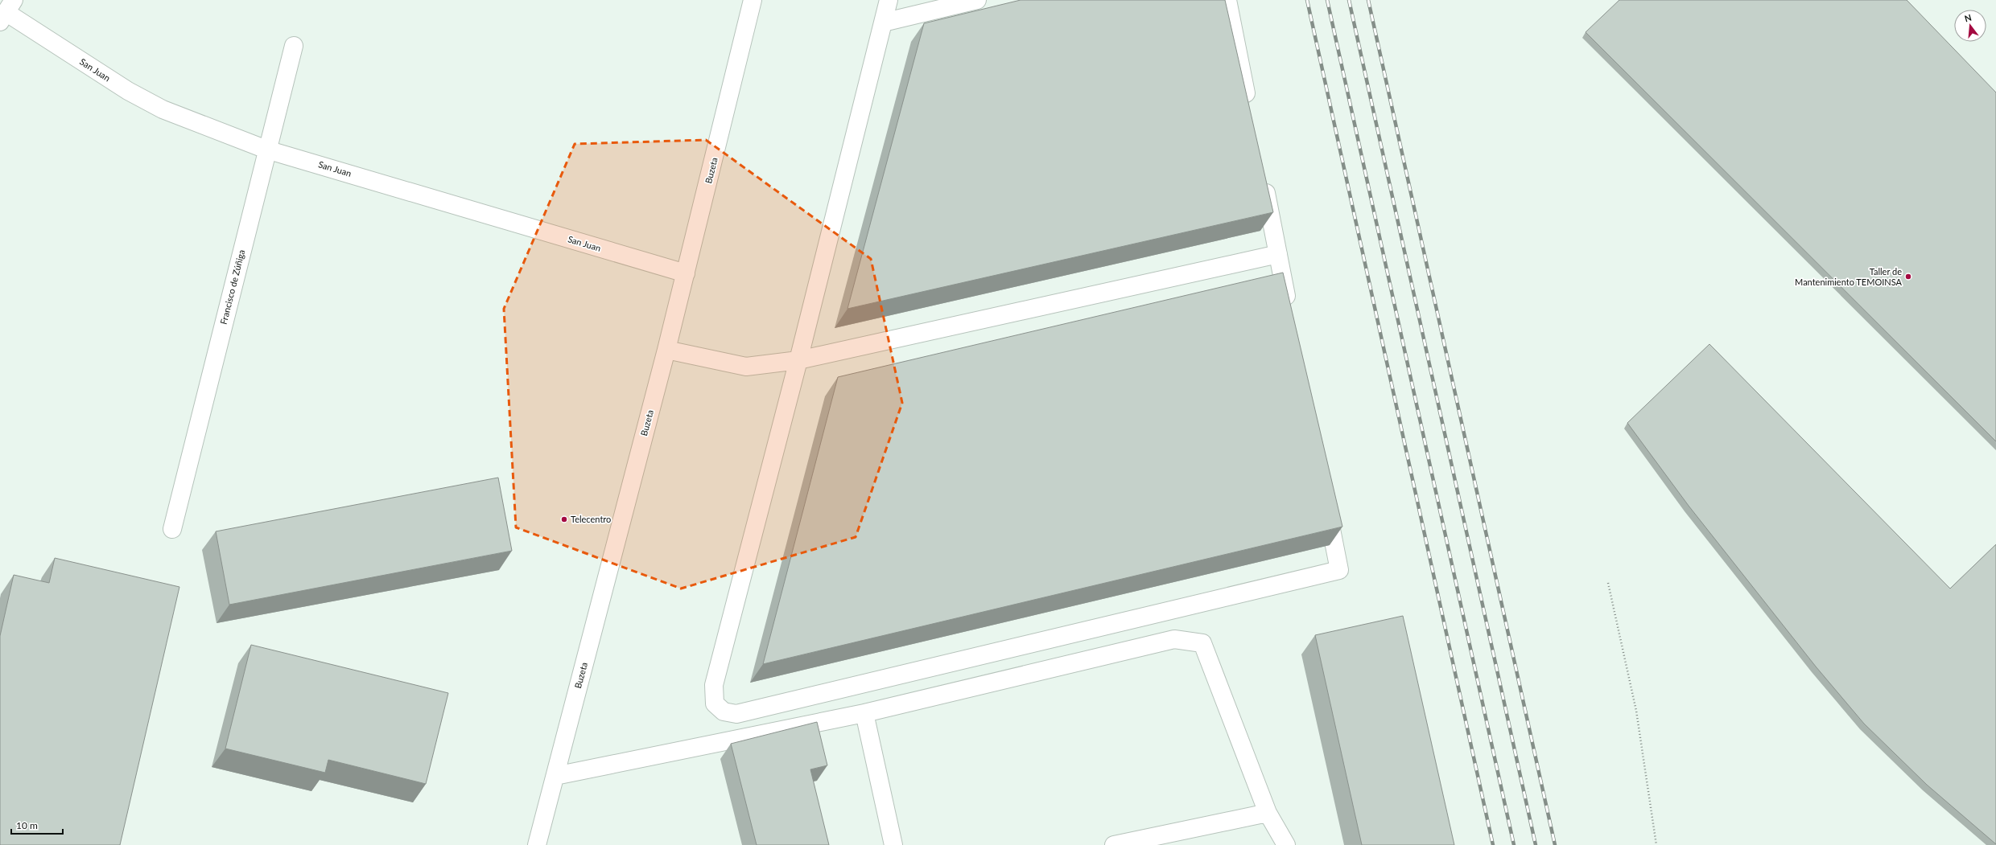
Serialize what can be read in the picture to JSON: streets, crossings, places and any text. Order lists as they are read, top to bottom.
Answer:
{
  "streets": {
    "street": ["San Juan", "Buzeta", "Francisco de Zúñiga"]
  },
  "crossings": [
    ["San Juan", "Buzeta"],
    ["San Juan", "Francisco de Zúñiga"]
  ],
  "places": ["Taller de Mantenimiento TEMOINSA", "Telecentro"],
  "scale_bar": "10 m",
  "north": "top"
}
